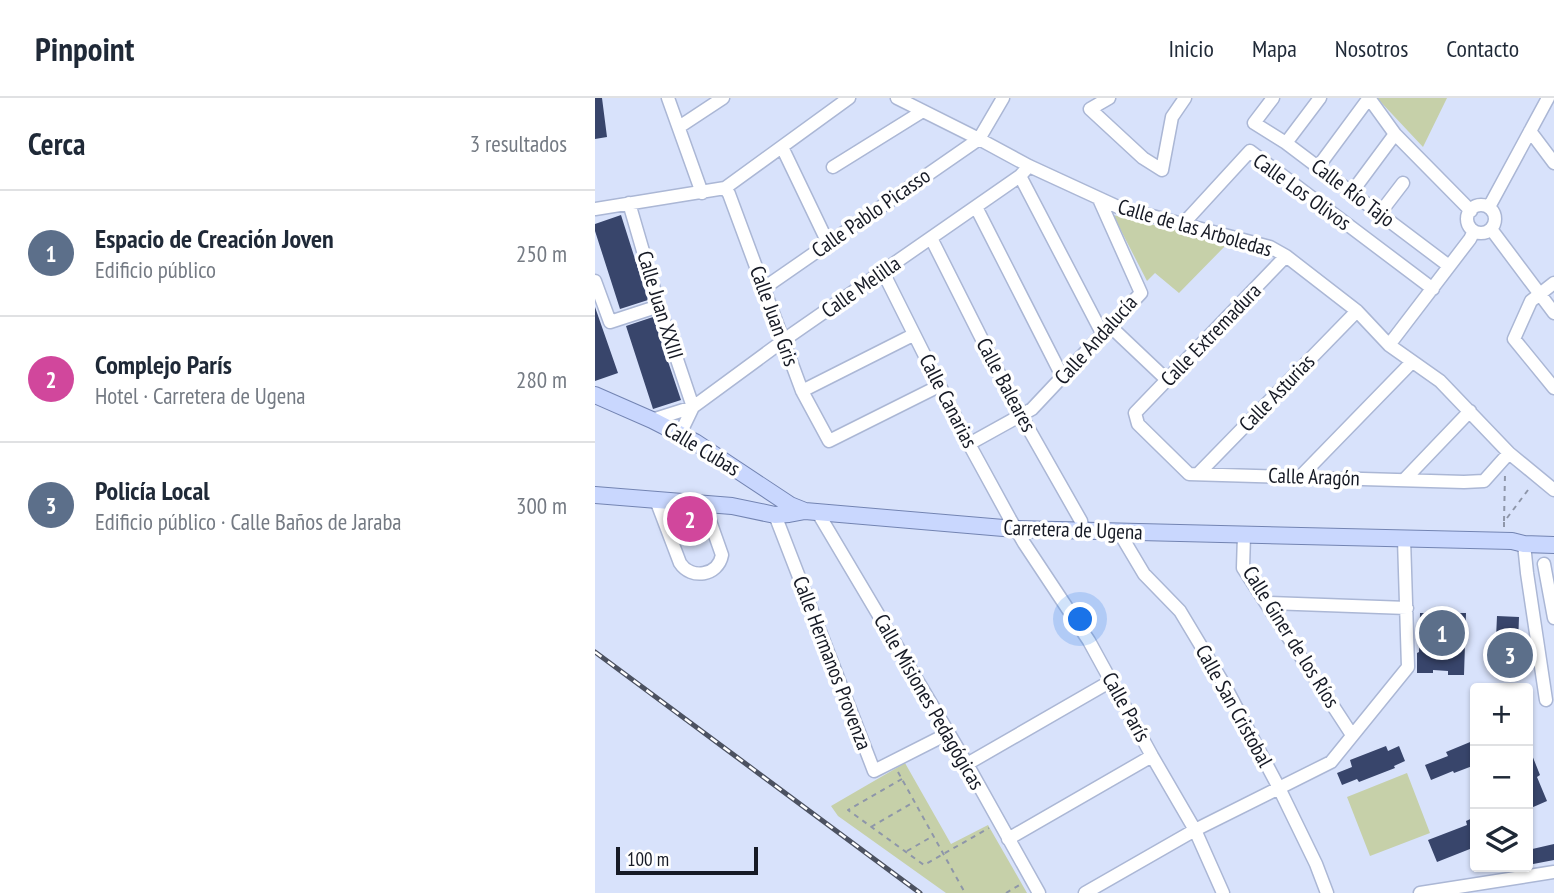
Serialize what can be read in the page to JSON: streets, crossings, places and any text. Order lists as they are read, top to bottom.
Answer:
{
  "streets": {
    "main road": ["Calle Cubas", "Carretera de Ugena"],
    "street": [
      "Calle Los Olivos",
      "Calle Río Tajo",
      "Calle Pablo Picasso",
      "Calle de las Arboledas",
      "Calle Melilla",
      "Calle Juan XXIII",
      "Calle Juan Gris",
      "Calle Extremadura",
      "Calle Andalucía",
      "Calle Baleares",
      "Calle Asturias",
      "Calle Canarias",
      "Calle Aragón",
      "Calle Giner de los Ríos",
      "Calle Hermanos Provenza",
      "Calle Misiones Pedagógicas",
      "Calle San Cristobal",
      "Calle París"
    ]
  },
  "crossings": [
    ["Calle Los Olivos", "Calle de las Arboledas"],
    ["Calle Pablo Picasso", "Calle de las Arboledas"],
    ["Calle Pablo Picasso", "Calle Juan Gris"],
    ["Calle de las Arboledas", "Calle Melilla"],
    ["Calle de las Arboledas", "Calle Extremadura"],
    ["Calle de las Arboledas", "Calle Andalucía"],
    ["Calle de las Arboledas", "Calle Asturias"],
    ["Calle de las Arboledas", "Calle Aragón"],
    ["Calle Melilla", "Calle Juan XXIII"],
    ["Calle Melilla", "Calle Juan Gris"],
    ["Calle Melilla", "Calle Baleares"],
    ["Calle Melilla", "Calle Canarias"],
    ["Calle Melilla", "Calle Cubas"],
    ["Calle Juan Gris", "Calle Canarias"],
    ["Calle Extremadura", "Calle Asturias"],
    ["Calle Extremadura", "Calle Aragón"],
    ["Calle Andalucía", "Calle Baleares"],
    ["Calle Andalucía", "Calle Canarias"],
    ["Calle Baleares", "Carretera de Ugena"],
    ["Calle Asturias", "Calle Aragón"],
    ["Calle Canarias", "Carretera de Ugena"],
    ["Calle Canarias", "Calle París"],
    ["Calle Cubas", "Carretera de Ugena"],
    ["Calle Cubas", "Calle Misiones Pedagógicas"],
    ["Carretera de Ugena", "Calle Giner de los Ríos"],
    ["Carretera de Ugena", "Calle Hermanos Provenza"],
    ["Carretera de Ugena", "Calle Misiones Pedagógicas"],
    ["Carretera de Ugena", "Calle San Cristobal"],
    ["Carretera de Ugena", "Calle París"],
    ["Calle Hermanos Provenza", "Calle Misiones Pedagógicas"]
  ],
  "scale_bar": "100 m",
  "page": {
    "header": "Pinpoint",
    "nav": [
      "Inicio",
      "Mapa",
      "Nosotros",
      "Contacto"
    ],
    "heading": ["Cerca", "3 resultados"],
    "list": [
      {
        "mark": "1",
        "name": "Espacio de Creación Joven",
        "note": "Edificio público",
        "value": "250 m"
      },
      {
        "mark": "2",
        "name": "Complejo París",
        "note": "Hotel · Carretera de Ugena",
        "value": "280 m"
      },
      {
        "mark": "3",
        "name": "Policía Local",
        "note": "Edificio público · Calle Baños de Jaraba",
        "value": "300 m"
      }
    ],
    "pins": ["2", "1", "3"],
    "map_buttons": ["+", "−"],
    "scale": "100 m"
  }
}
